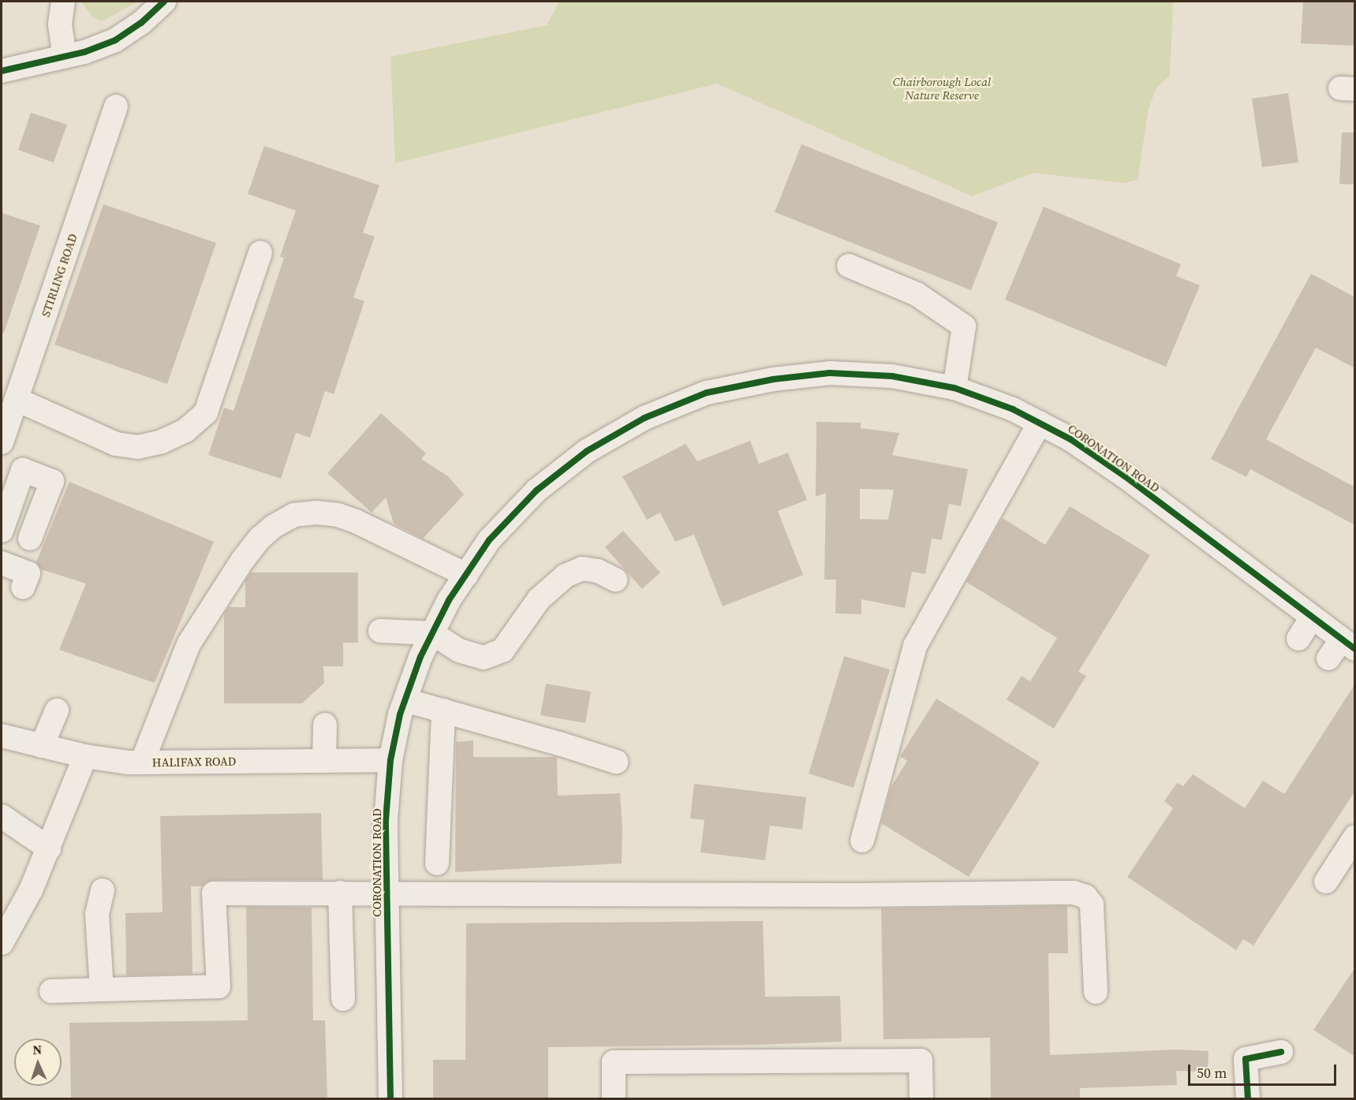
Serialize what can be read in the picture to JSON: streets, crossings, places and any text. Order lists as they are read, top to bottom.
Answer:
{
  "streets": {
    "street": ["STIRLING ROAD", "CORONATION ROAD", "HALIFAX ROAD"]
  },
  "crossings": [
    ["CORONATION ROAD", "HALIFAX ROAD"]
  ],
  "parks": ["Chairborough Local Nature Reserve"],
  "scale_bar": "50 m",
  "north": "top"
}
